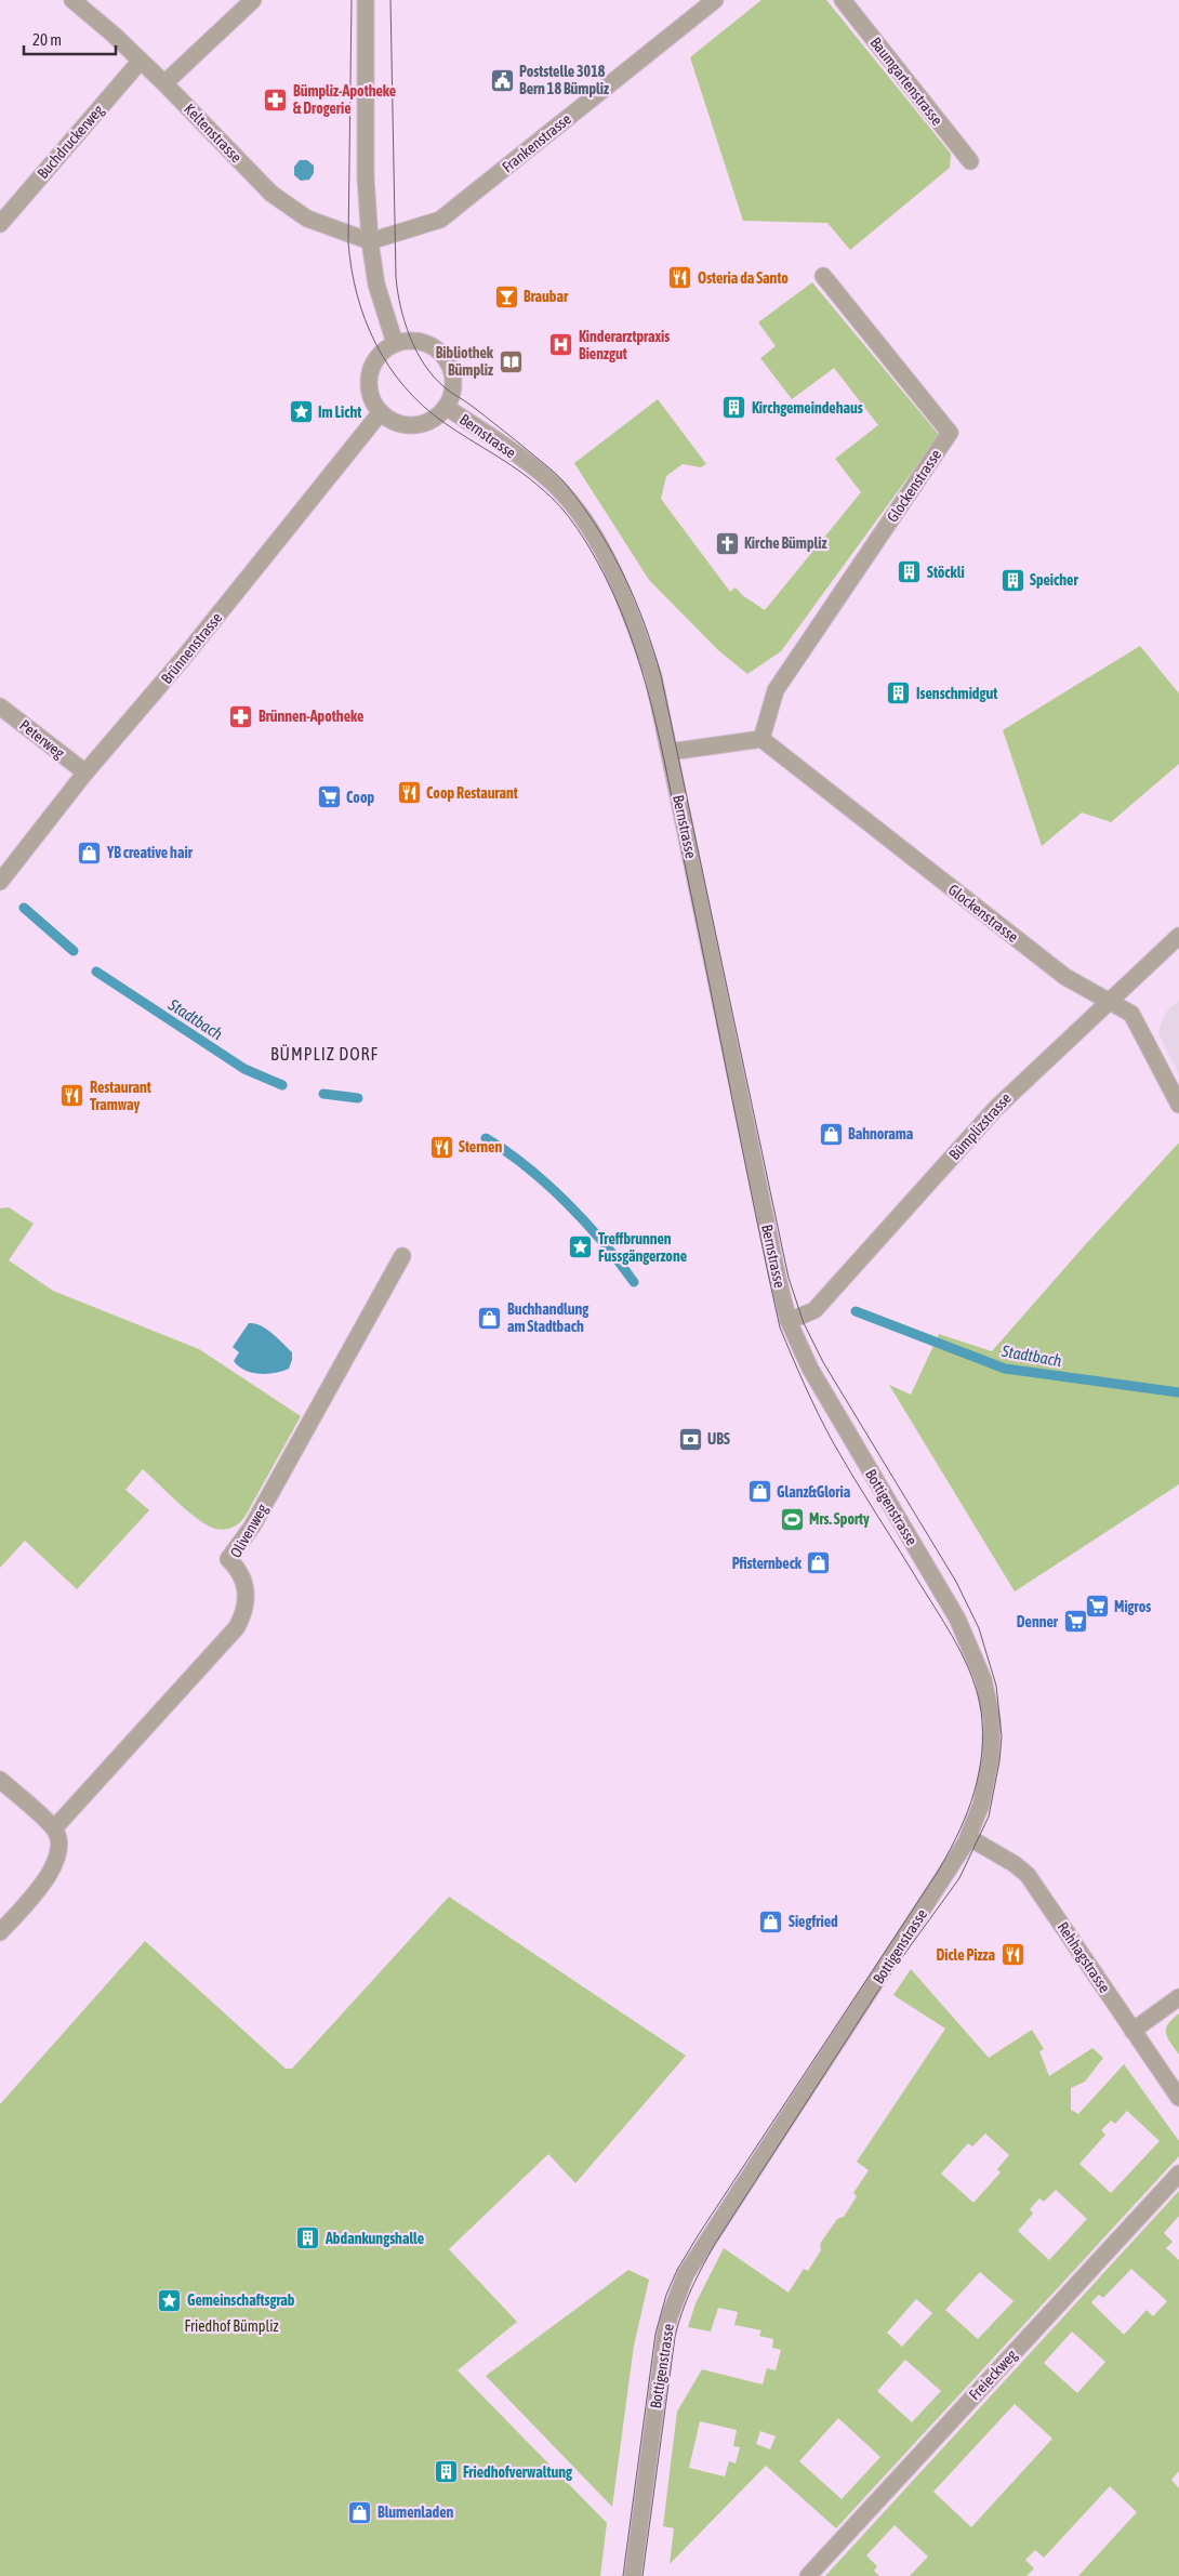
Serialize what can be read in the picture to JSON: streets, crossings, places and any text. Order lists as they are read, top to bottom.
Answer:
{
  "streets": {
    "street": [
      "Baumgartenstrasse",
      "Keltenstrasse",
      "Buchdruckerweg",
      "Frankenstrasse",
      "Bernstrasse",
      "Glockenstrasse",
      "Brünnenstrasse",
      "Peterweg",
      "Bümplizstrasse",
      "Bottigenstrasse",
      "Olivenweg",
      "Rehhagstrasse",
      "Freieckweg"
    ]
  },
  "crossings": [
    ["Keltenstrasse", "Buchdruckerweg"],
    ["Keltenstrasse", "Frankenstrasse"],
    ["Bernstrasse", "Brünnenstrasse"],
    ["Bernstrasse", "Bümplizstrasse"],
    ["Bernstrasse", "Bottigenstrasse"],
    ["Glockenstrasse", "Bümplizstrasse"],
    ["Brünnenstrasse", "Peterweg"],
    ["Bümplizstrasse", "Bottigenstrasse"],
    ["Bottigenstrasse", "Rehhagstrasse"]
  ],
  "districts": ["BÜMPLIZ DORF"],
  "water": ["Stadtbach"],
  "parks": ["Friedhof Bümpliz"],
  "places": {
    "public building": ["Poststelle 3018 Bern 18 Bümpliz"],
    "pharmacy": ["Bümpliz-Apotheke & Drogerie", "Brünnen-Apotheke"],
    "restaurant": [
      "Osteria da Santo",
      "Coop Restaurant",
      "Restaurant Tramway",
      "Sternen",
      "Dicle Pizza"
    ],
    "bar": ["Braubar"],
    "hospital": ["Kinderarztpraxis Bienzgut"],
    "library": ["Bibliothek Bümpliz"],
    "building": [
      "Kirchgemeindehaus",
      "Stöckli",
      "Speicher",
      "Isenschmidgut",
      "Abdankungshalle",
      "Friedhofverwaltung"
    ],
    "place": ["Im Licht", "Treffbrunnen Fussgängerzone", "Gemeinschaftsgrab"],
    "church": ["Kirche Bümpliz"],
    "supermarket": ["Coop", "Migros", "Denner"],
    "shop": [
      "YB creative hair",
      "Bahnorama",
      "Buchhandlung am Stadtbach",
      "Glanz&Gloria",
      "Pfisternbeck",
      "Siegfried",
      "Blumenladen"
    ],
    "bank": ["UBS"],
    "sports": ["Mrs. Sporty"]
  },
  "scale_bar": "20 m"
}
